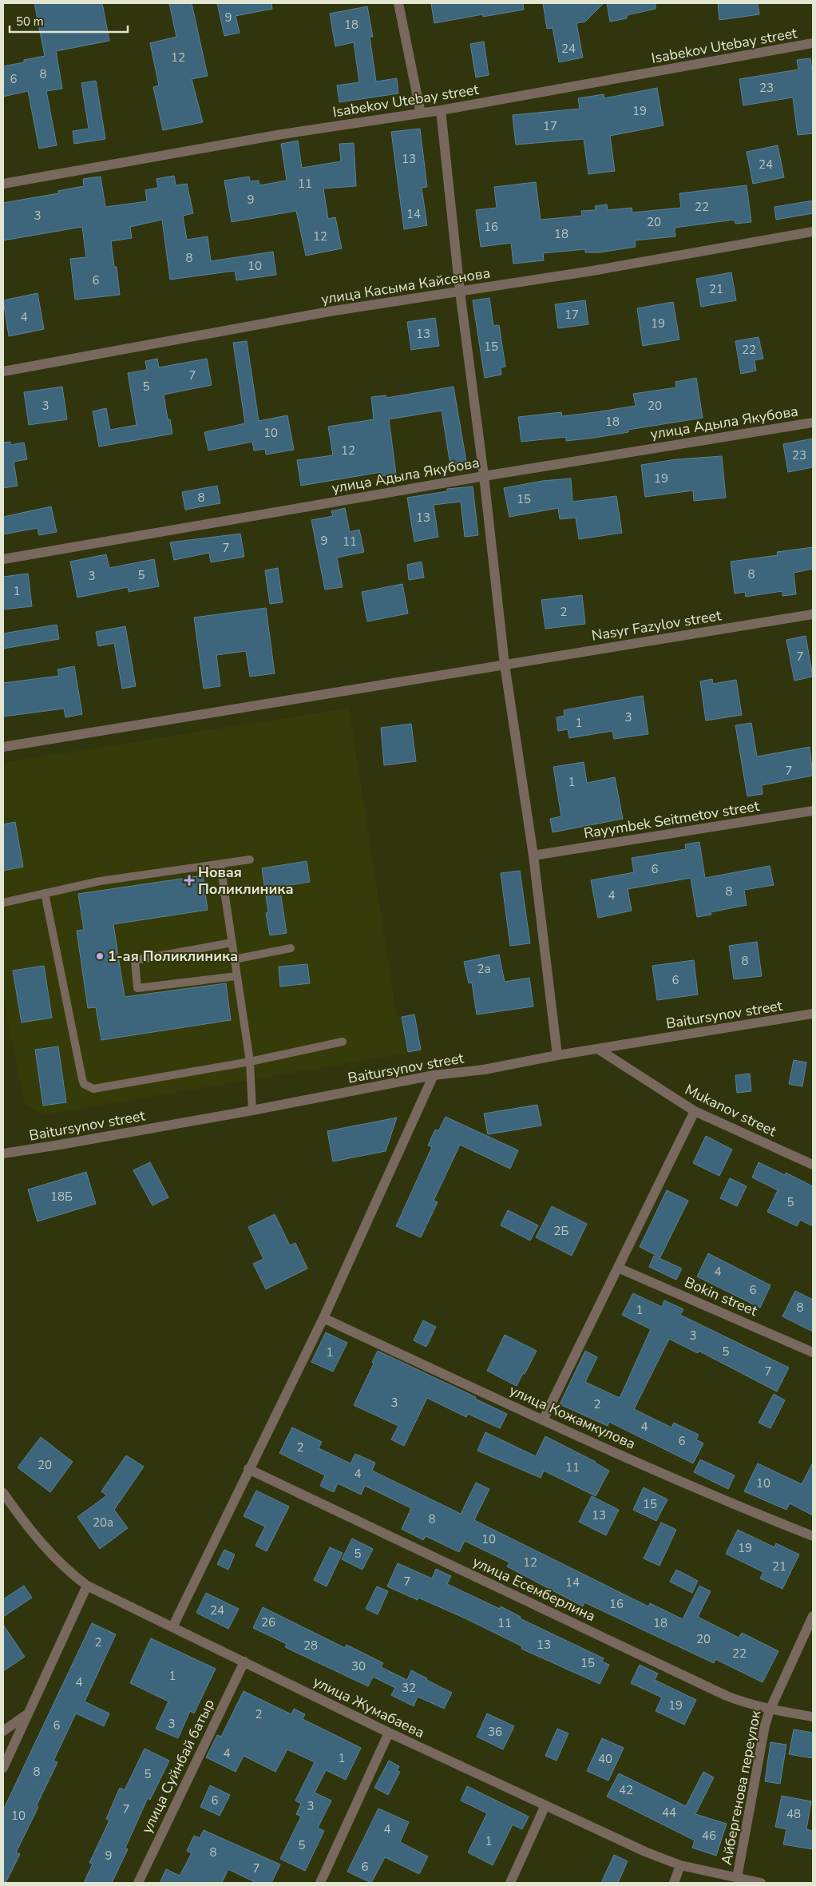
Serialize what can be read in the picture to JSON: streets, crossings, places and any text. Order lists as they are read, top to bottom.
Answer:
{
  "streets": {
    "street": [
      "Isabekov Utebay street",
      "улица Касыма Кайсенова",
      "улица Адыла Якубова",
      "Nasyr Fazylov street",
      "Rayymbek Seitmetov street",
      "Baitursynov street",
      "Mukanov street",
      "Bokin street",
      "улица Кожамкулова",
      "улица Есемберлина",
      "улица Жумабаева",
      "улица Суйнбай батыр",
      "Айбергенова переулок"
    ]
  },
  "crossings": [
    ["Baitursynov street", "Mukanov street"],
    ["улица Есемберлина", "Айбергенова переулок"],
    ["улица Жумабаева", "улица Суйнбай батыр"],
    ["улица Жумабаева", "Айбергенова переулок"]
  ],
  "places": {
    "health": ["Новая Поликлиника"],
    "other": ["1-ая Поликлиника"]
  },
  "house_numbers": [
    "9",
    "18",
    "24",
    "12",
    "8",
    "6",
    "23",
    "19",
    "17",
    "13",
    "24",
    "11",
    "9",
    "22",
    "14",
    "3",
    "20",
    "16",
    "18",
    "12",
    "8",
    "10",
    "6",
    "21",
    "17",
    "4",
    "19",
    "13",
    "15",
    "22",
    "7",
    "5",
    "3",
    "20",
    "18",
    "10",
    "12",
    "23",
    "19",
    "8",
    "15",
    "13",
    "9",
    "11",
    "7",
    "8",
    "5",
    "3",
    "1",
    "2",
    "7",
    "3",
    "1",
    "7",
    "1",
    "6",
    "8",
    "4",
    "8",
    "2а",
    "6",
    "18Б",
    "5",
    "2Б",
    "4",
    "6",
    "8",
    "1",
    "3",
    "5",
    "1",
    "7",
    "3",
    "2",
    "4",
    "6",
    "2",
    "20",
    "11",
    "4",
    "10",
    "15",
    "13",
    "8",
    "20а",
    "10",
    "19",
    "5",
    "12",
    "21",
    "7",
    "14",
    "16",
    "24",
    "26",
    "11",
    "18",
    "20",
    "2",
    "13",
    "28",
    "22",
    "15",
    "30",
    "1",
    "4",
    "32",
    "19",
    "2",
    "3",
    "6",
    "36",
    "4",
    "1",
    "40",
    "8",
    "5",
    "42",
    "6",
    "3",
    "7",
    "44",
    "48",
    "10",
    "4",
    "46",
    "1",
    "5",
    "8",
    "9",
    "6",
    "7"
  ],
  "scale_bar": "50 m"
}
